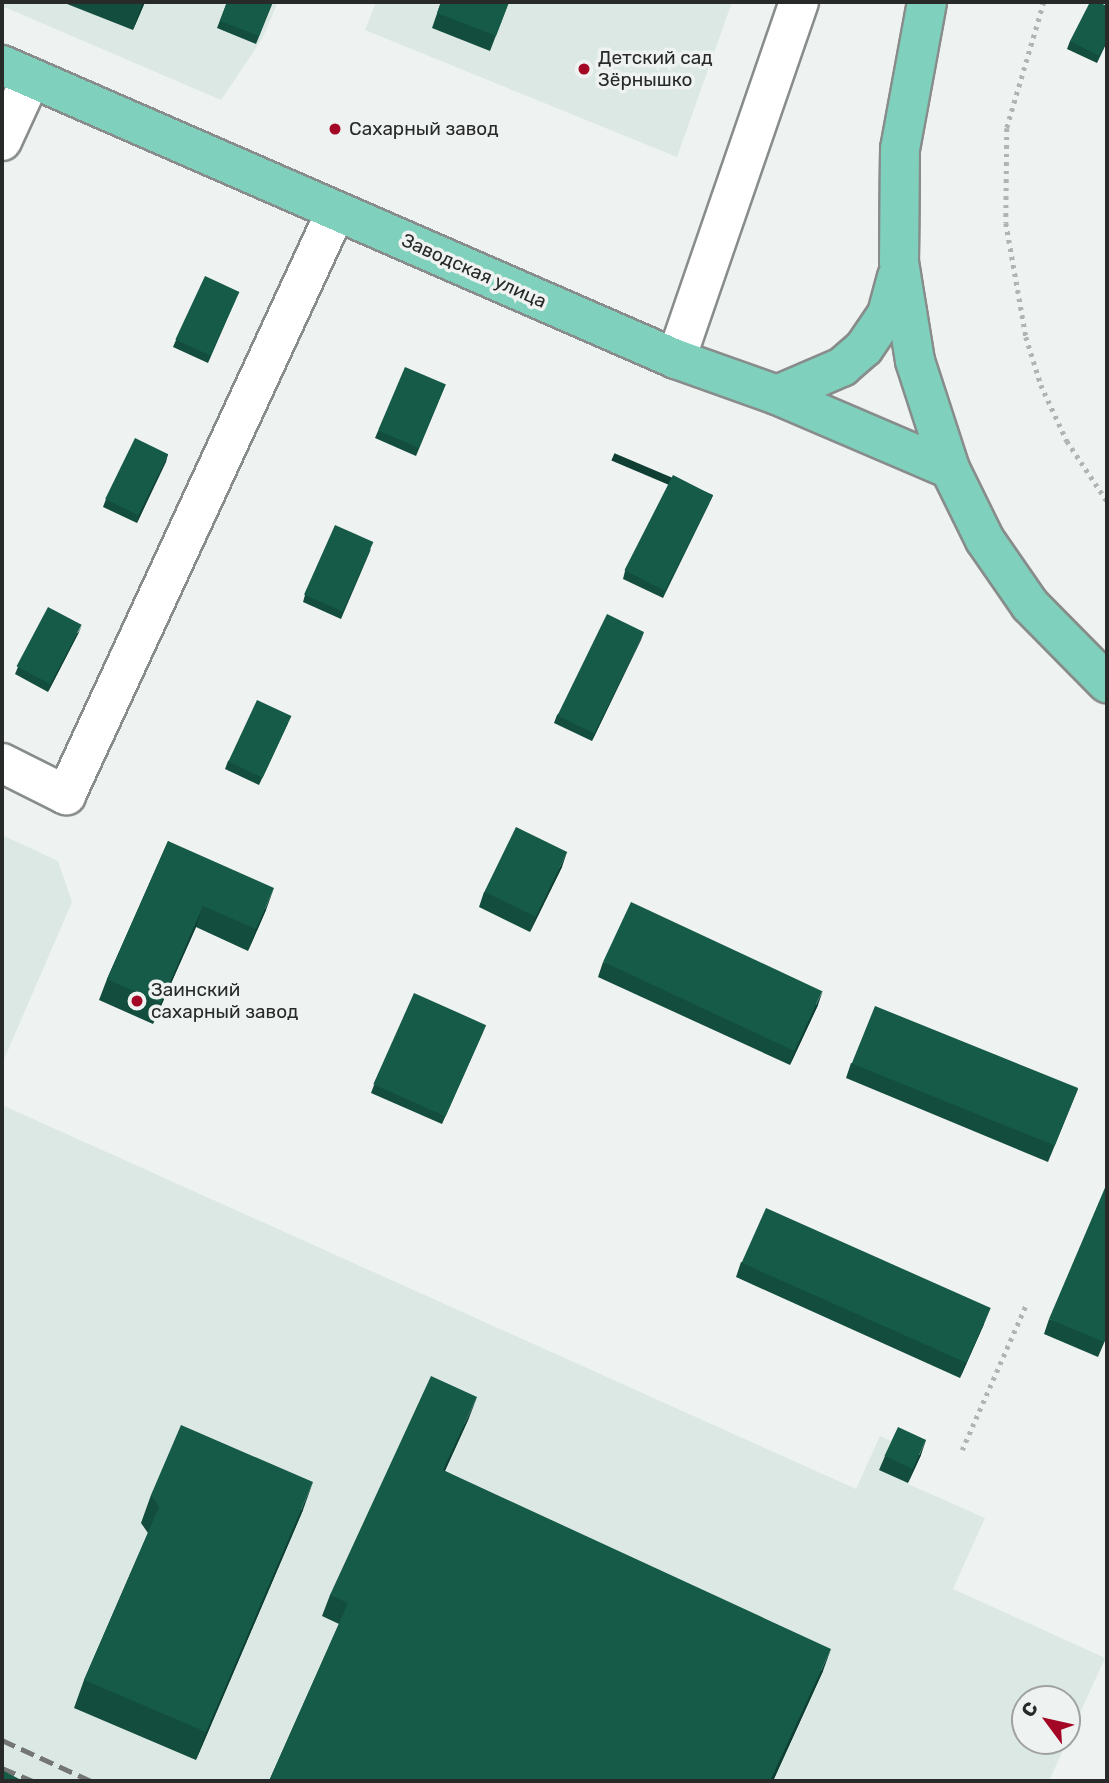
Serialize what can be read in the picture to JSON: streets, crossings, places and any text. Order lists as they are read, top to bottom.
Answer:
{
  "streets": {
    "main road": ["Заводская улица"]
  },
  "places": ["Детский сад Зёрнышко", "Сахарный завод", "Заинский сахарный завод"],
  "north": "top left"
}
